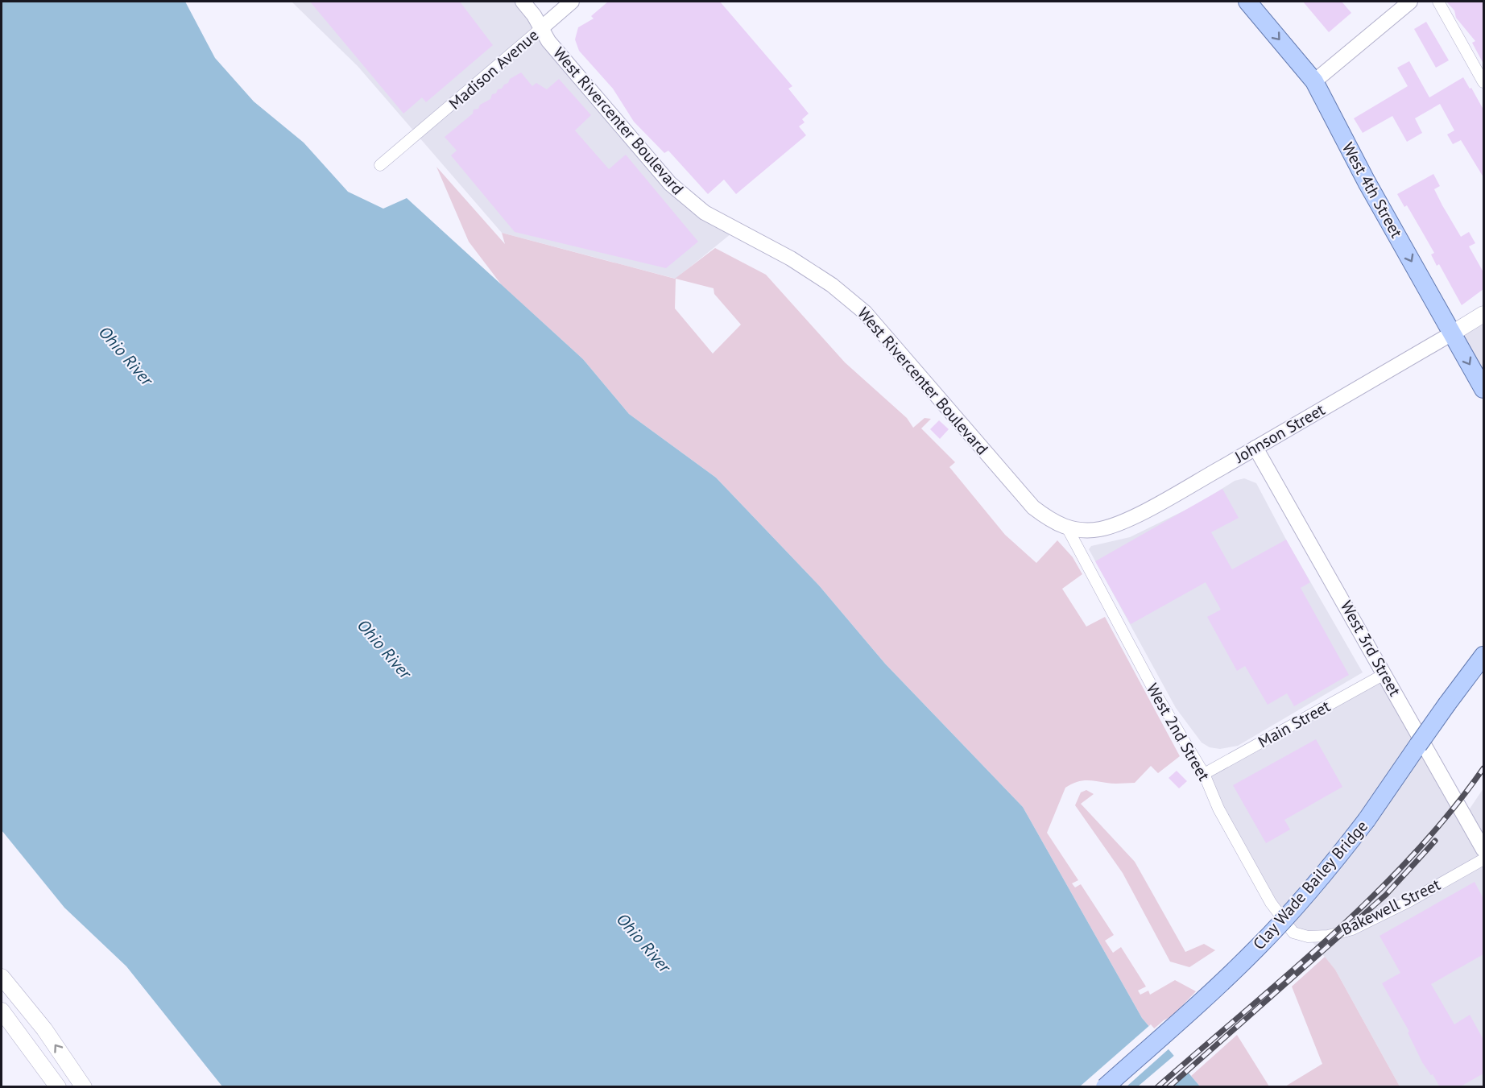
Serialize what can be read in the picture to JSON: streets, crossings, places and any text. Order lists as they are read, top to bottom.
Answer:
{
  "streets": {
    "main road": ["West 4th Street", "Johnson Street", "Clay Wade Bailey Bridge"],
    "street": [
      "Madison Avenue",
      "West Rivercenter Boulevard",
      "West 3rd Street",
      "Main Street",
      "West 2nd Street",
      "Bakewell Street"
    ]
  },
  "crossings": [
    ["Madison Avenue", "West Rivercenter Boulevard"],
    ["West Rivercenter Boulevard", "Johnson Street"],
    ["West Rivercenter Boulevard", "West 2nd Street"],
    ["West 4th Street", "Johnson Street"],
    ["Johnson Street", "West 3rd Street"],
    ["Johnson Street", "West 2nd Street"],
    ["West 3rd Street", "Main Street"],
    ["Main Street", "West 2nd Street"],
    ["West 2nd Street", "Bakewell Street"]
  ],
  "one_way": ["West 4th Street"],
  "water": ["Ohio River"]
}
